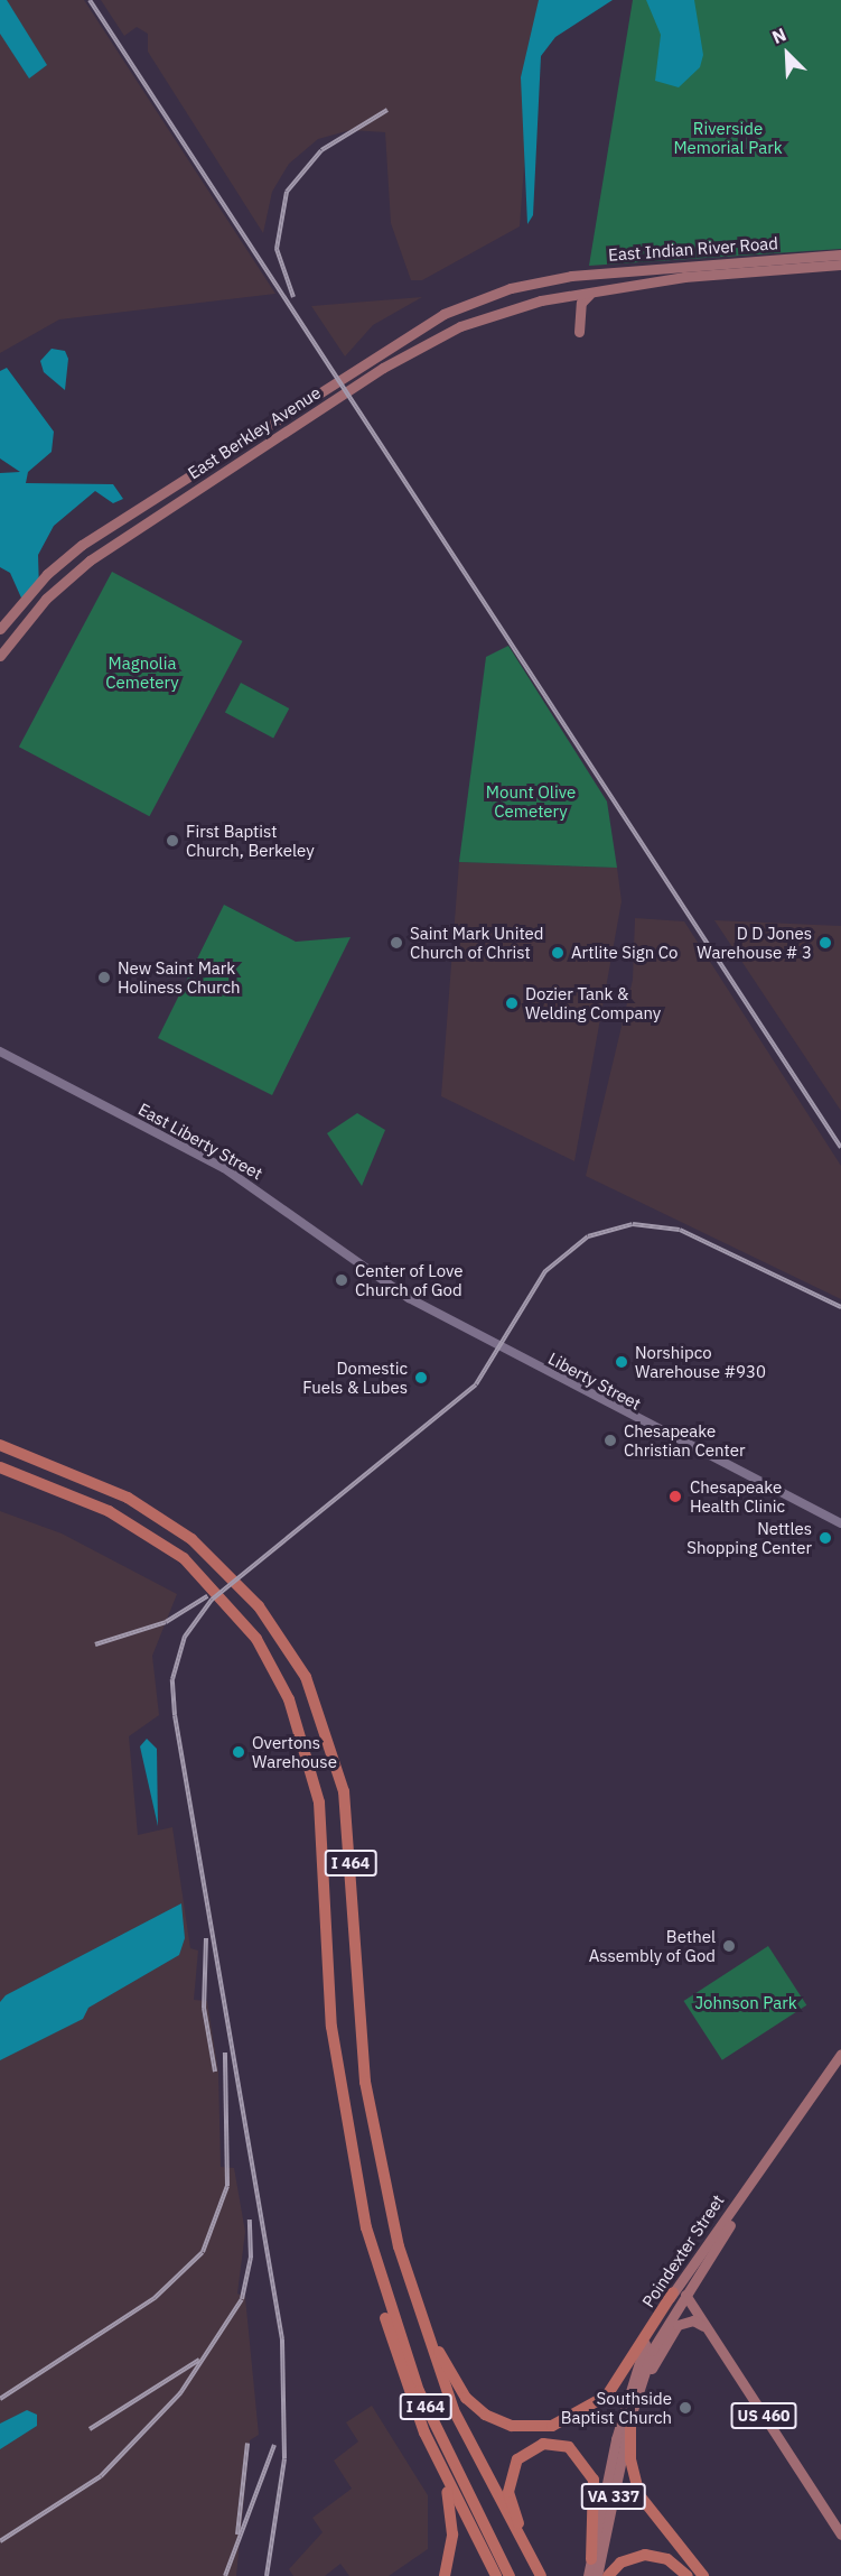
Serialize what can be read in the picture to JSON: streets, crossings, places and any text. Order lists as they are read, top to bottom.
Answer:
{
  "streets": {
    "highway": ["I 464"],
    "main road": [
      "East Indian River Road",
      "East Berkley Avenue",
      "East Liberty Street",
      "Liberty Street",
      "Poindexter Street",
      "US 460",
      "VA 337"
    ]
  },
  "crossings": [
    ["East Indian River Road", "East Berkley Avenue"],
    ["East Liberty Street", "Liberty Street"],
    ["Poindexter Street", "US 460"]
  ],
  "parks": [
    "Riverside Memorial Park",
    "Magnolia Cemetery",
    "Mount Olive Cemetery",
    "Johnson Park"
  ],
  "places": [
    "First Baptist Church, Berkeley",
    "Saint Mark United Church of Christ",
    "D D Jones Warehouse # 3",
    "Artlite Sign Co",
    "New Saint Mark Holiness Church",
    "Dozier Tank & Welding Company",
    "Center of Love Church of God",
    "Norshipco Warehouse #930",
    "Domestic Fuels & Lubes",
    "Chesapeake Christian Center",
    "Chesapeake Health Clinic",
    "Nettles Shopping Center",
    "Overtons Warehouse",
    "Bethel Assembly of God",
    "Southside Baptist Church"
  ],
  "north": "top left"
}
